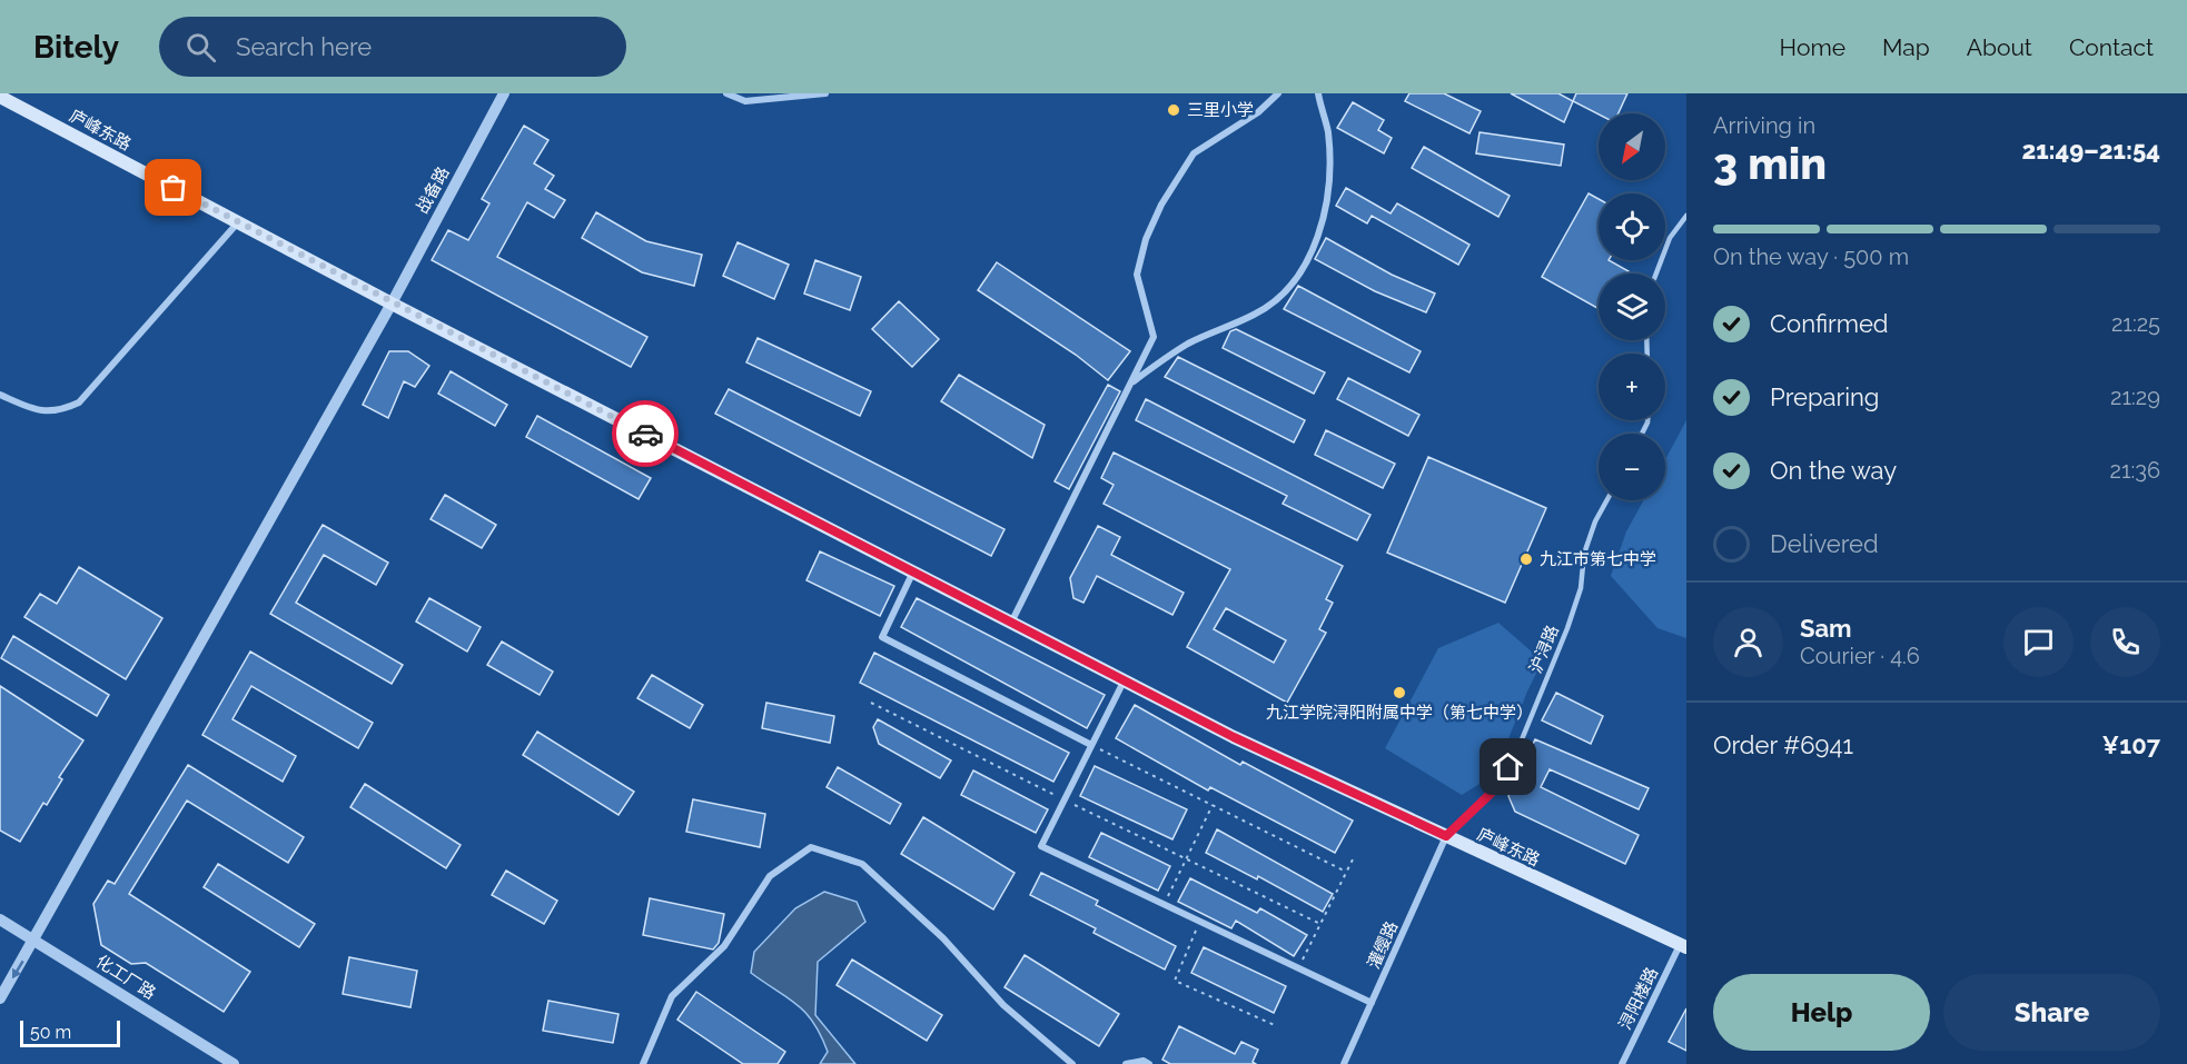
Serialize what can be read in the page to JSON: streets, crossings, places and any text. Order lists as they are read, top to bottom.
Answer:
{
  "streets": {
    "main road": ["庐峰东路"],
    "street": [
      "战备路",
      "灌缨路",
      "化工厂路",
      "浔阳楼路"
    ],
    "lane": ["沪浔路"]
  },
  "crossings": [
    ["庐峰东路", "战备路"],
    ["庐峰东路", "沪浔路"],
    ["庐峰东路", "灌缨路"],
    ["庐峰东路", "浔阳楼路"],
    ["战备路", "化工厂路"],
    ["沪浔路", "灌缨路"]
  ],
  "places": ["三里小学", "九江市第七中学", "九江学院浔阳附属中学（第七中学）"],
  "scale_bar": "50 m",
  "north": "bottom left",
  "page": {
    "header": "Bitely",
    "search": "Search here",
    "nav": [
      "Home",
      "Map",
      "About",
      "Contact"
    ],
    "heading": ["3 min", "Arriving in", "21:49–21:54"],
    "panel": [
      "Sam",
      "Courier · 4.6",
      "Order #6941",
      "¥107"
    ],
    "map_buttons": ["+", "−"],
    "bar": "On the way · 500 m",
    "list": [
      ["Confirmed", "21:25"],
      ["Preparing", "21:29"],
      ["On the way", "21:36"],
      "Delivered"
    ],
    "buttons": ["Help", "Share"],
    "scale": "50 m"
  }
}
